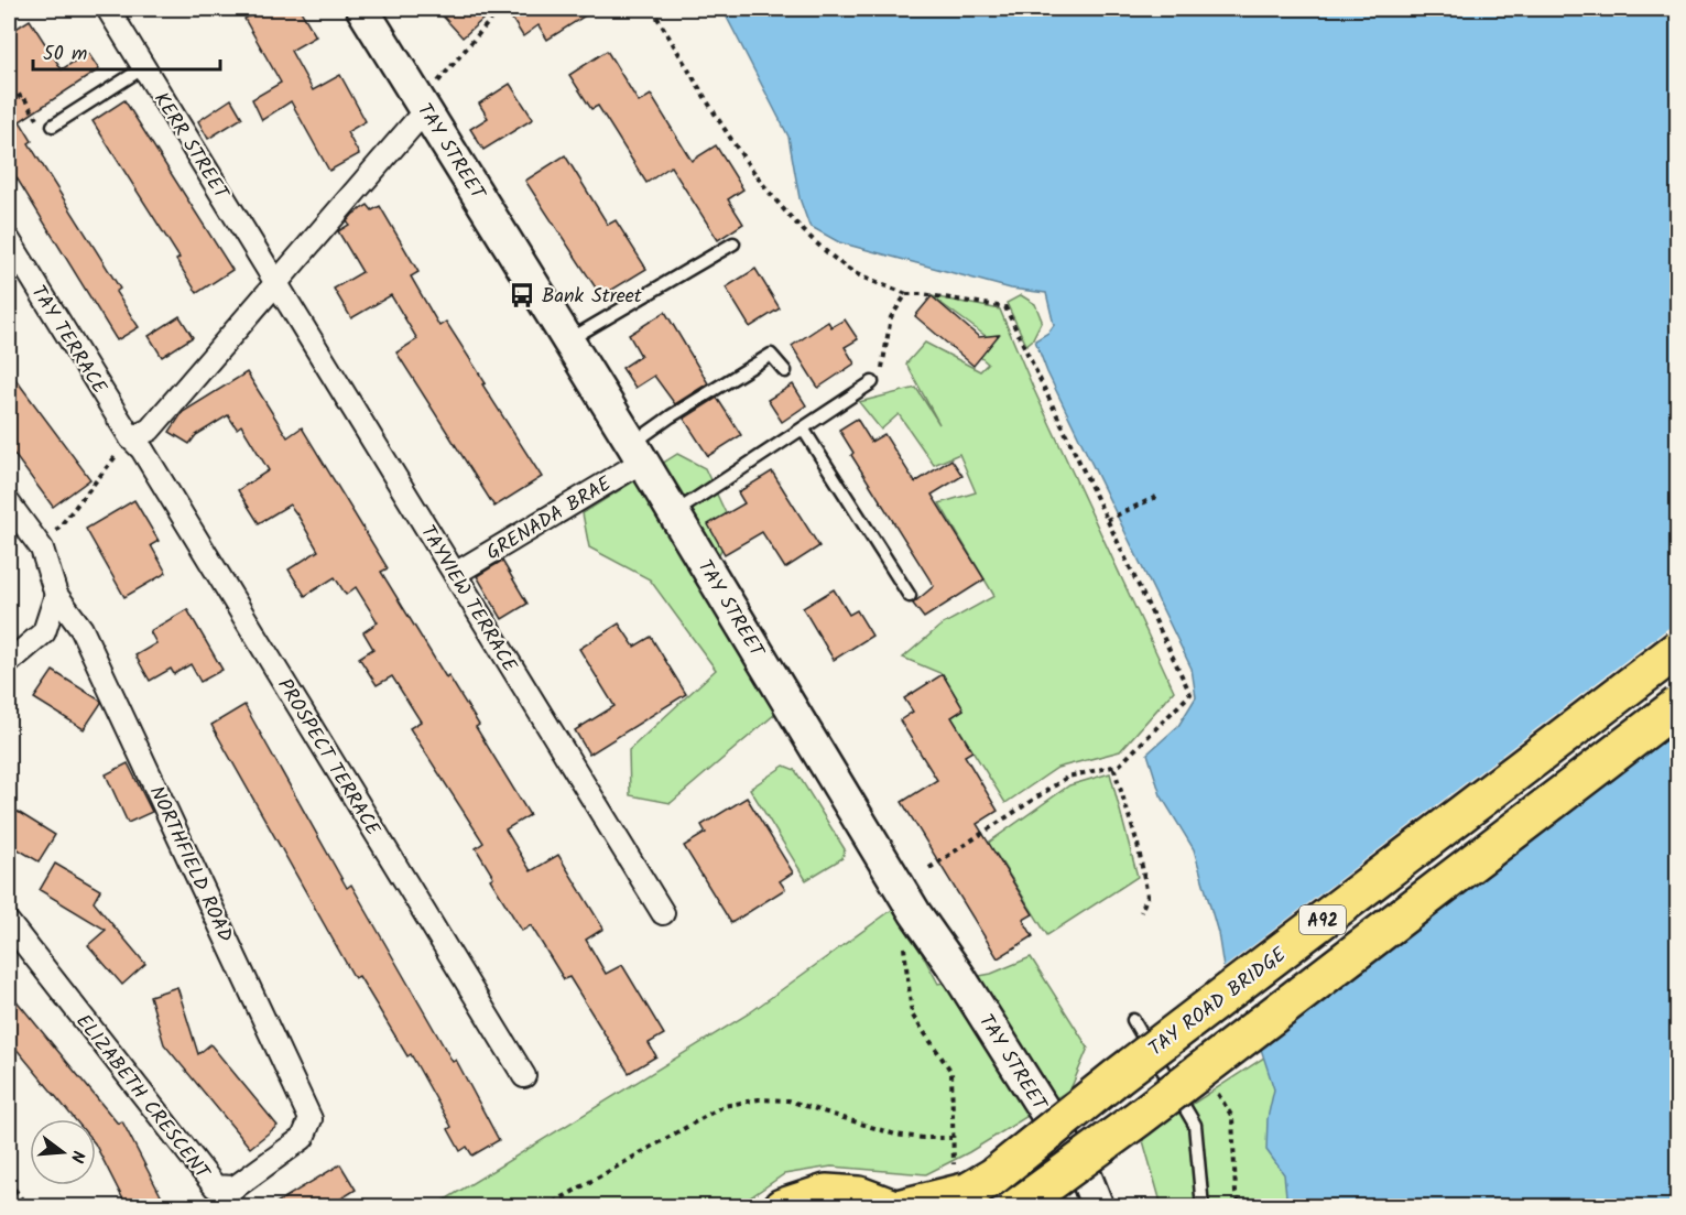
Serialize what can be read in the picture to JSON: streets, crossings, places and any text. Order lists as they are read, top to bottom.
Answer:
{
  "streets": {
    "highway": ["A92", "TAY ROAD BRIDGE"],
    "main road": ["TAY STREET"],
    "street": [
      "KERR STREET",
      "TAY TERRACE",
      "GRENADA BRAE",
      "TAYVIEW TERRACE",
      "PROSPECT TERRACE",
      "NORTHFIELD ROAD",
      "ELIZABETH CRESCENT"
    ]
  },
  "crossings": [
    ["KERR STREET", "TAYVIEW TERRACE"],
    ["TAY STREET", "GRENADA BRAE"],
    ["TAY TERRACE", "PROSPECT TERRACE"],
    ["GRENADA BRAE", "TAYVIEW TERRACE"],
    ["NORTHFIELD ROAD", "ELIZABETH CRESCENT"]
  ],
  "places": {
    "bus stop": ["Bank Street"]
  },
  "scale_bar": "50 m",
  "north": "right"
}
